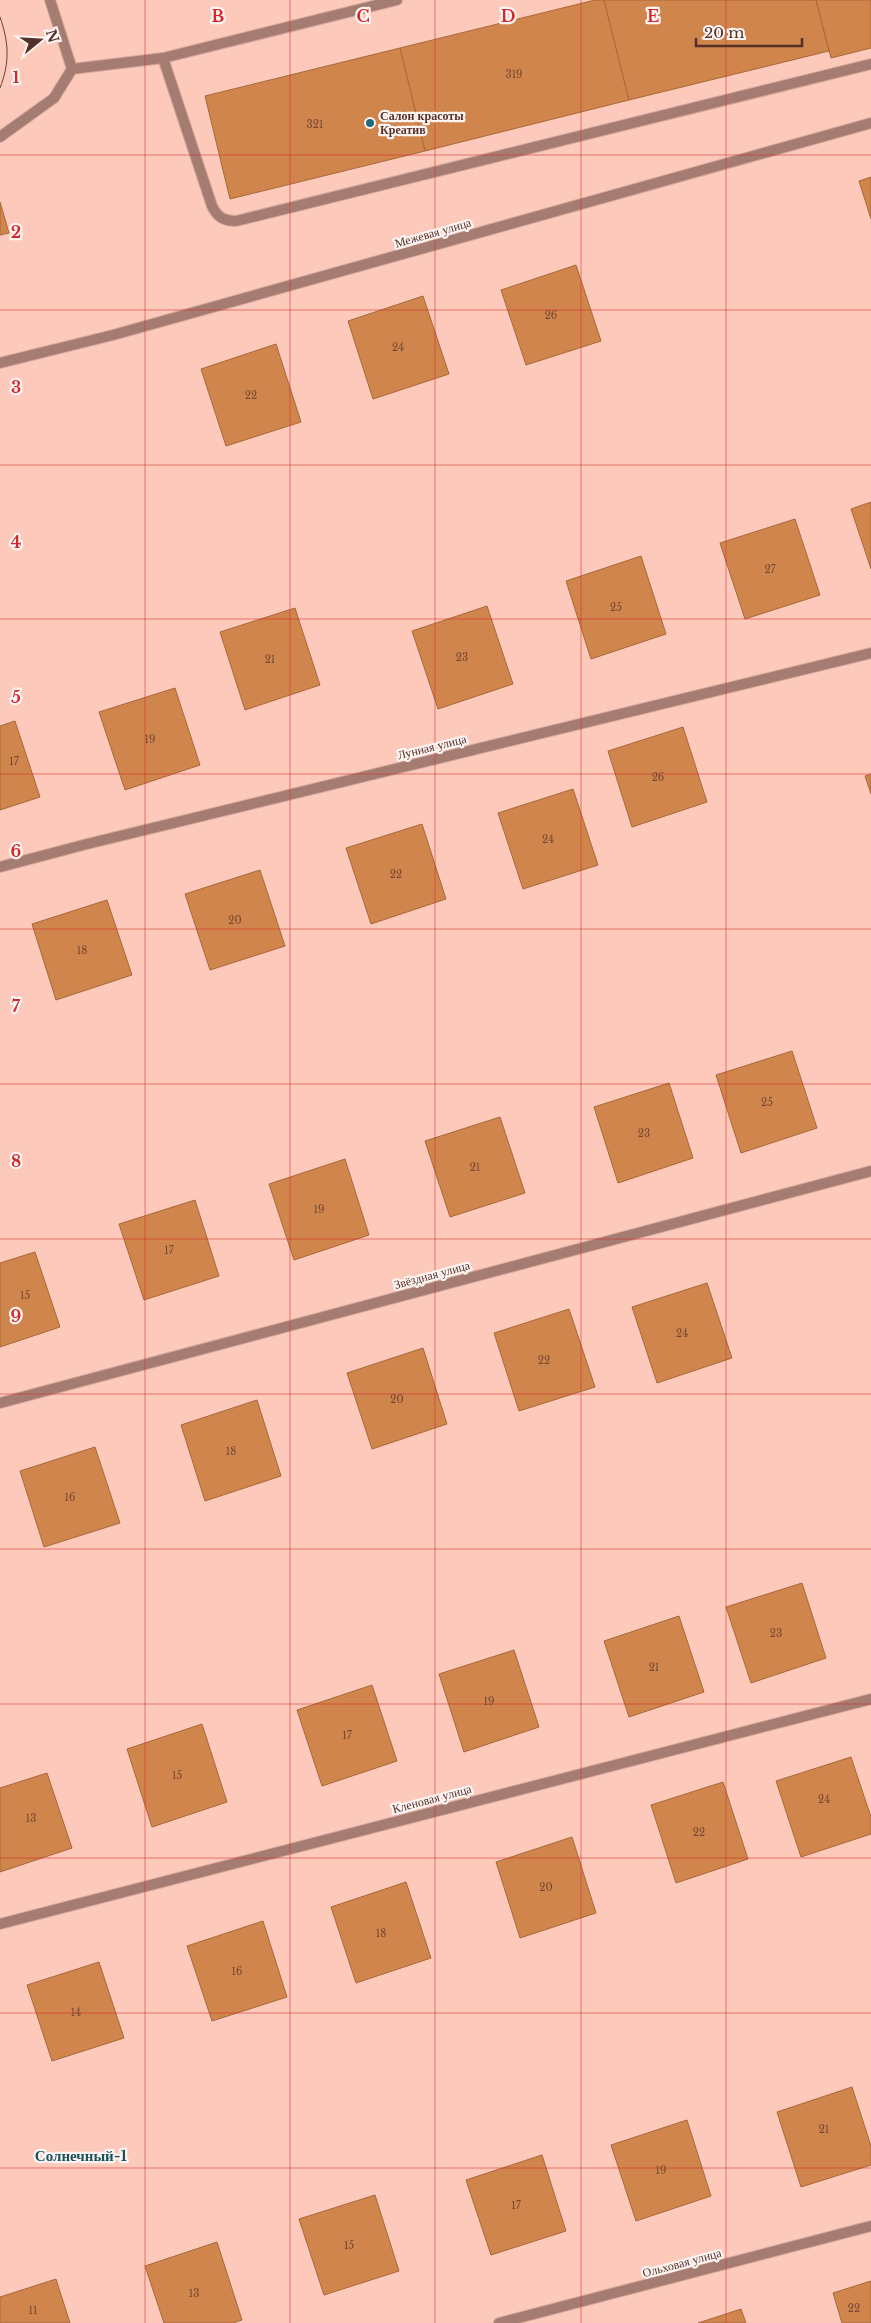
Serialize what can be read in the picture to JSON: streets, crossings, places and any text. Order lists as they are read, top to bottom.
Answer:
{
  "streets": {
    "street": [
      "Межевая улица",
      "Лунная улица",
      "Звёздная улица",
      "Кленовая улица",
      "Ольховая улица"
    ]
  },
  "districts": ["Солнечный-1"],
  "places": ["Салон красоты Креатив"],
  "house_numbers": [
    "319",
    "321",
    "26",
    "24",
    "22",
    "27",
    "25",
    "23",
    "21",
    "19",
    "17",
    "26",
    "24",
    "22",
    "20",
    "18",
    "25",
    "23",
    "21",
    "19",
    "17",
    "15",
    "24",
    "22",
    "20",
    "18",
    "16",
    "23",
    "21",
    "19",
    "17",
    "15",
    "24",
    "13",
    "22",
    "20",
    "18",
    "16",
    "14",
    "21",
    "19",
    "17",
    "15",
    "13",
    "22",
    "11"
  ],
  "scale_bar": "20 m",
  "north": "right",
  "grid": {
    "columns": [
      "B",
      "C",
      "D",
      "E"
    ],
    "rows": [
      "1",
      "2",
      "3",
      "4",
      "5",
      "6",
      "7",
      "8",
      "9"
    ]
  }
}
